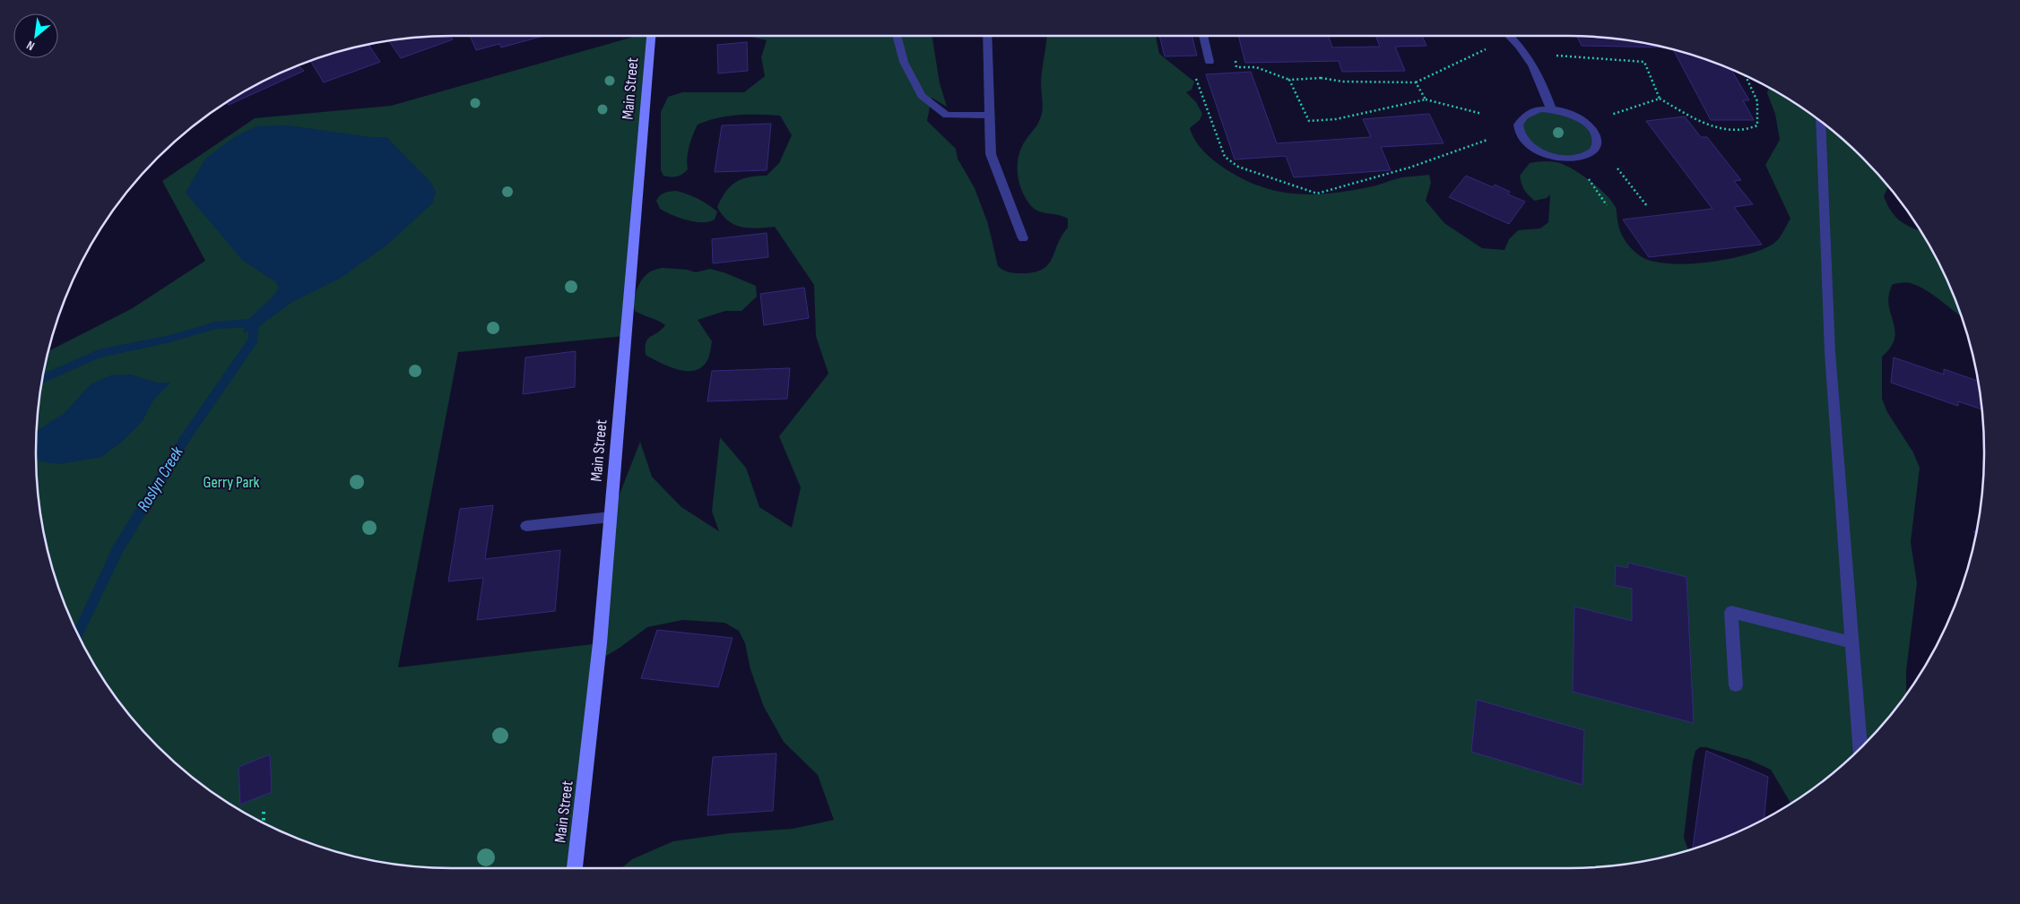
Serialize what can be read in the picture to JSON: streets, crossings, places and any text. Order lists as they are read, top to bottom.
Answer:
{
  "streets": {
    "main road": ["Main Street"]
  },
  "water": ["Roslyn Creek"],
  "parks": ["Gerry Park"],
  "north": "bottom left"
}
